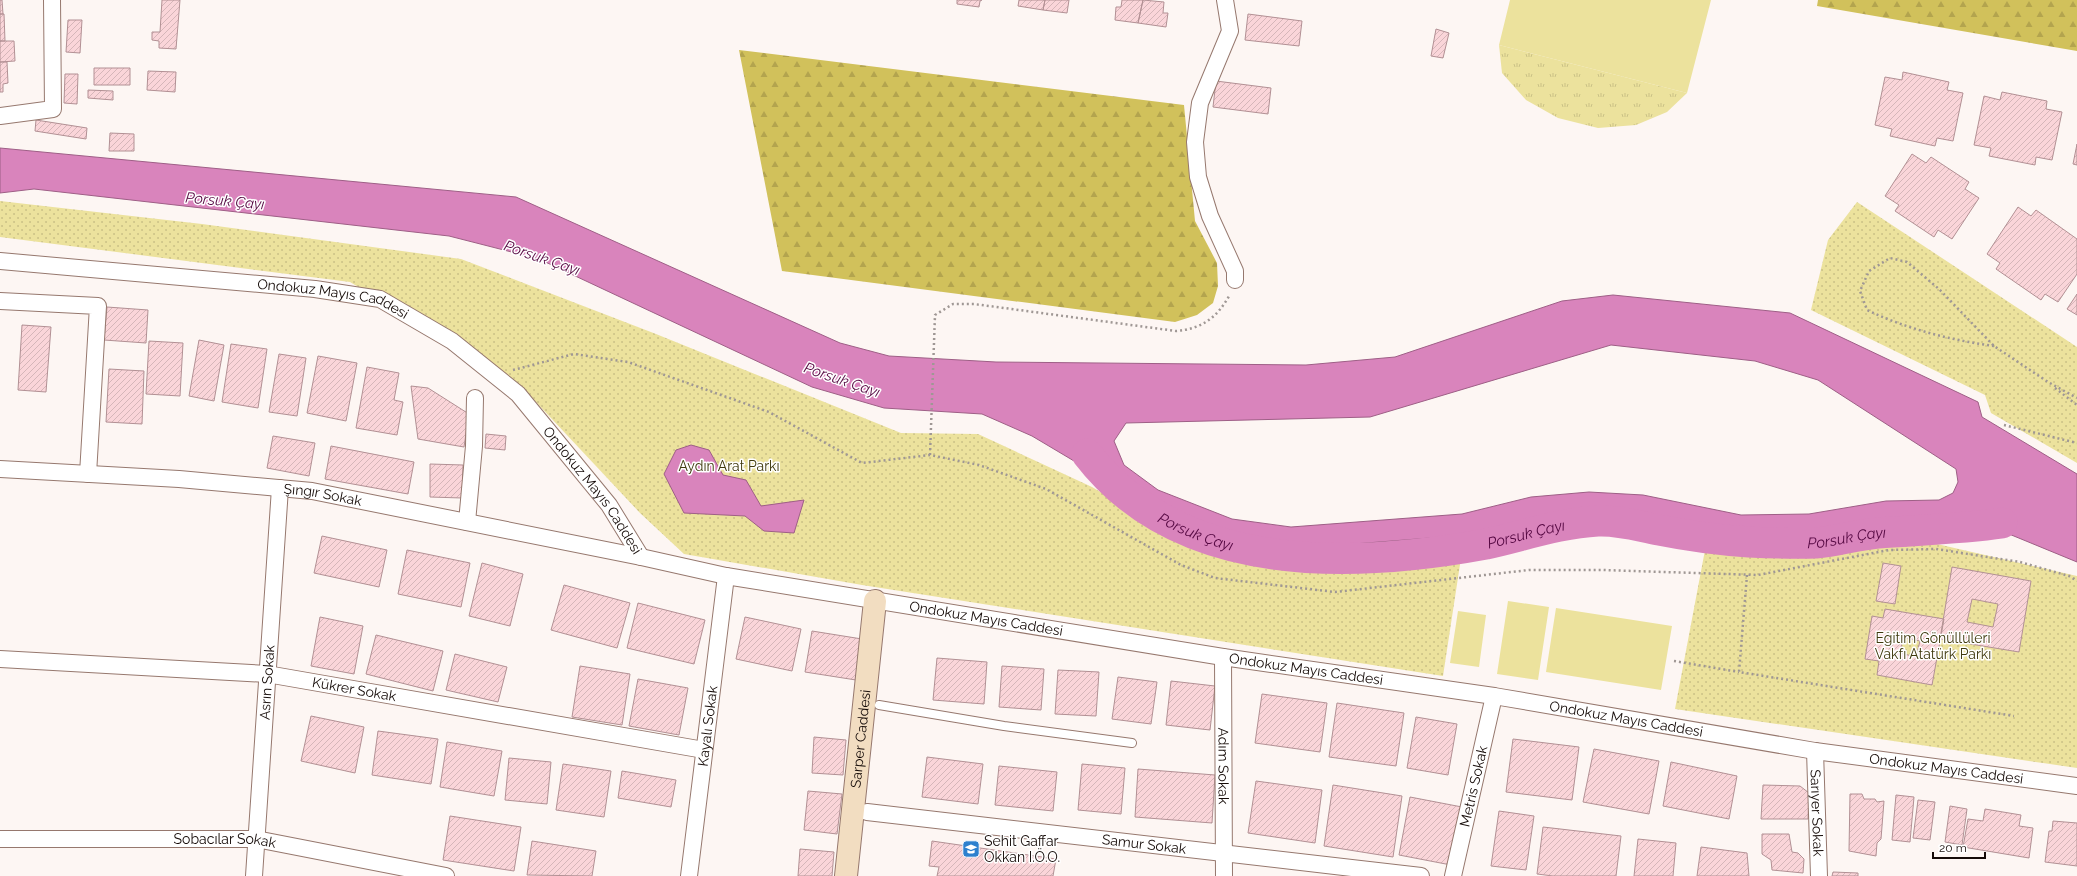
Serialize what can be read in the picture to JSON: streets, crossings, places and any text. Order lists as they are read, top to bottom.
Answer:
{
  "streets": {
    "main road": ["Sarper Caddesi"],
    "street": [
      "Ondokuz Mayıs Caddesi",
      "Şıngır Sokak",
      "Asrın Sokak",
      "Kükrer Sokak",
      "Kayalı Sokak",
      "Adım Sokak",
      "Metris Sokak",
      "Sarıyer Sokak",
      "Sobacılar Sokak",
      "Samur Sokak"
    ]
  },
  "crossings": [
    ["Ondokuz Mayıs Caddesi", "Şıngır Sokak"],
    ["Ondokuz Mayıs Caddesi", "Kayalı Sokak"],
    ["Ondokuz Mayıs Caddesi", "Sarper Caddesi"],
    ["Ondokuz Mayıs Caddesi", "Adım Sokak"],
    ["Ondokuz Mayıs Caddesi", "Metris Sokak"],
    ["Ondokuz Mayıs Caddesi", "Sarıyer Sokak"],
    ["Şıngır Sokak", "Asrın Sokak"],
    ["Asrın Sokak", "Kükrer Sokak"],
    ["Asrın Sokak", "Sobacılar Sokak"],
    ["Kükrer Sokak", "Kayalı Sokak"],
    ["Sarper Caddesi", "Samur Sokak"],
    ["Adım Sokak", "Samur Sokak"]
  ],
  "water": ["Porsuk Çayı"],
  "parks": ["Aydın Arat Parkı", "Eğitim Gönüllüleri Vakfı Atatürk Parkı"],
  "places": {
    "school or university": ["Sehit Gaffar Okkan I.Ö.O."]
  },
  "scale_bar": "20 m"
}
